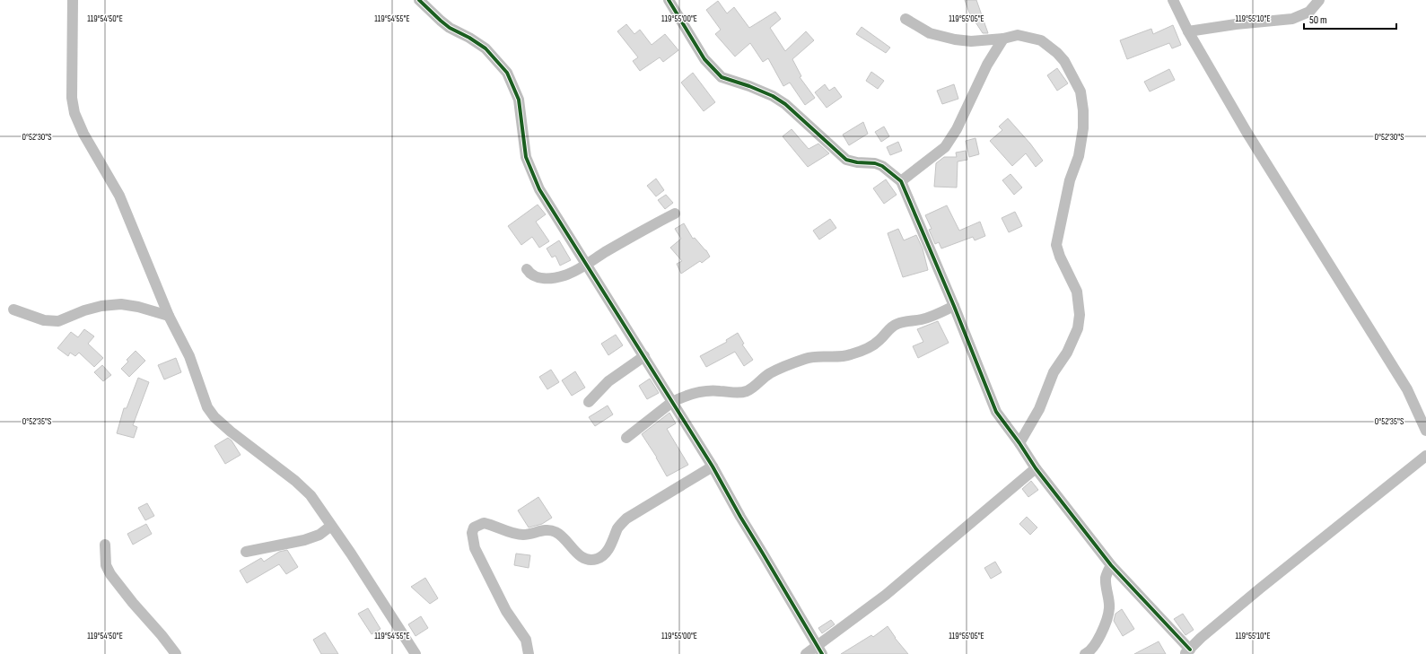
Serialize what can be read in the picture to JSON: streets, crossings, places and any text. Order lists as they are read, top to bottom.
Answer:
{
  "scale_bar": "50 m",
  "coordinates": [
    "119°54'50\"E",
    "119°54'55\"E",
    "119°55'00\"E",
    "119°55'05\"E",
    "119°55'10\"E",
    "0°52'30\"S",
    "0°52'35\"S"
  ]
}
